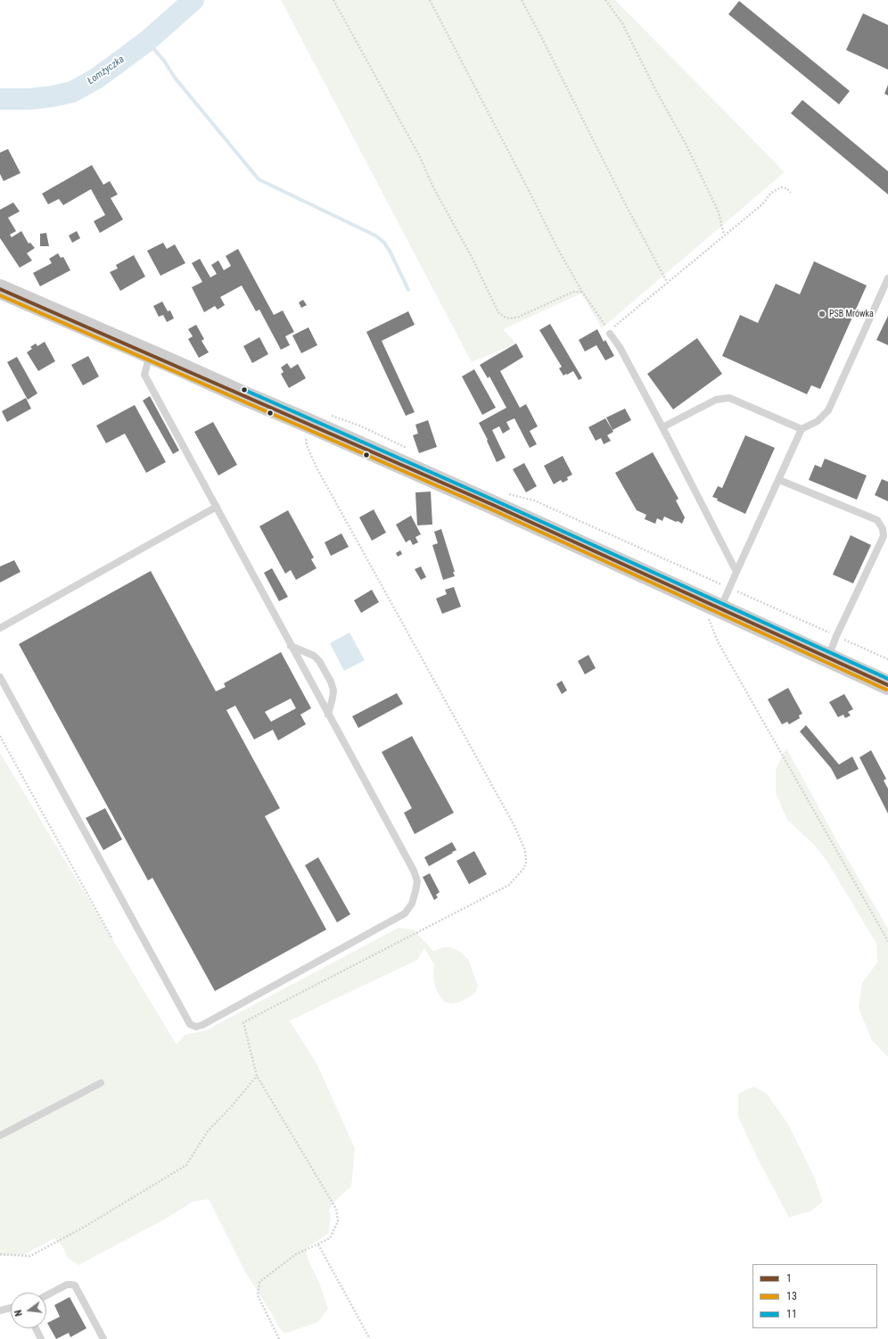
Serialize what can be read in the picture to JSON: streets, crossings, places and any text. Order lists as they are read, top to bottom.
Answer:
{
  "water": ["Łomżyczka"],
  "places": ["PSB Mrówka"],
  "lines": ["transit line 1", "transit line 13", "transit line 11"],
  "legend": ["1", "13", "11"],
  "north": "left"
}
